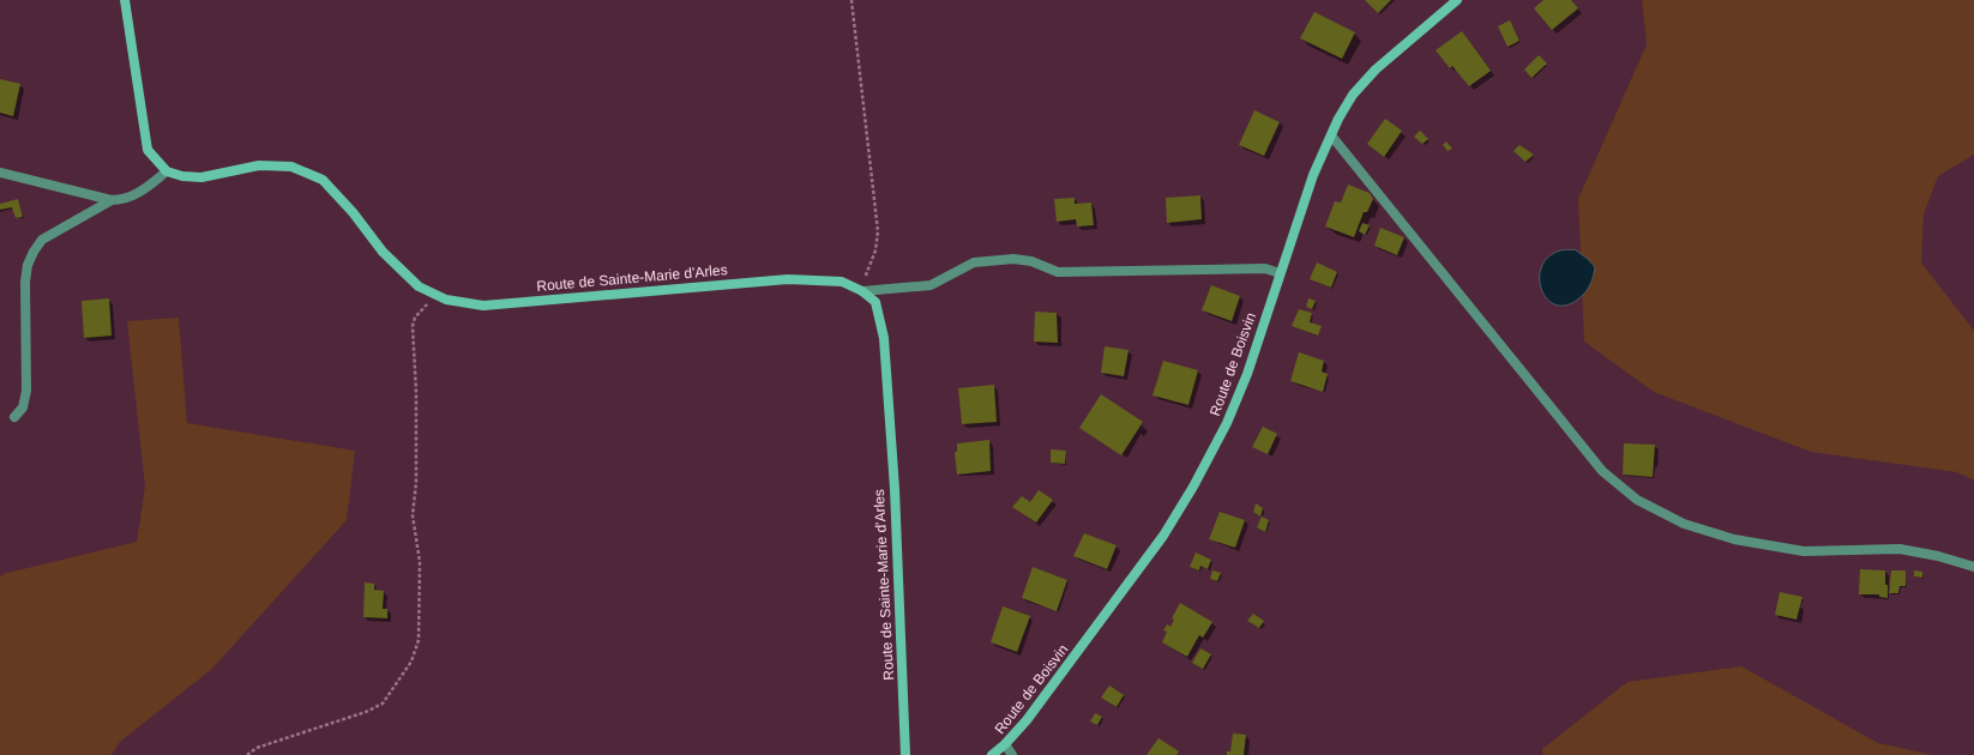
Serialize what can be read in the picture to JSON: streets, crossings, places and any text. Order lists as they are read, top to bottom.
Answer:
{
  "streets": {
    "main road": ["Route de Sainte-Marie d'Arles", "Route de Boisvin"]
  }
}
